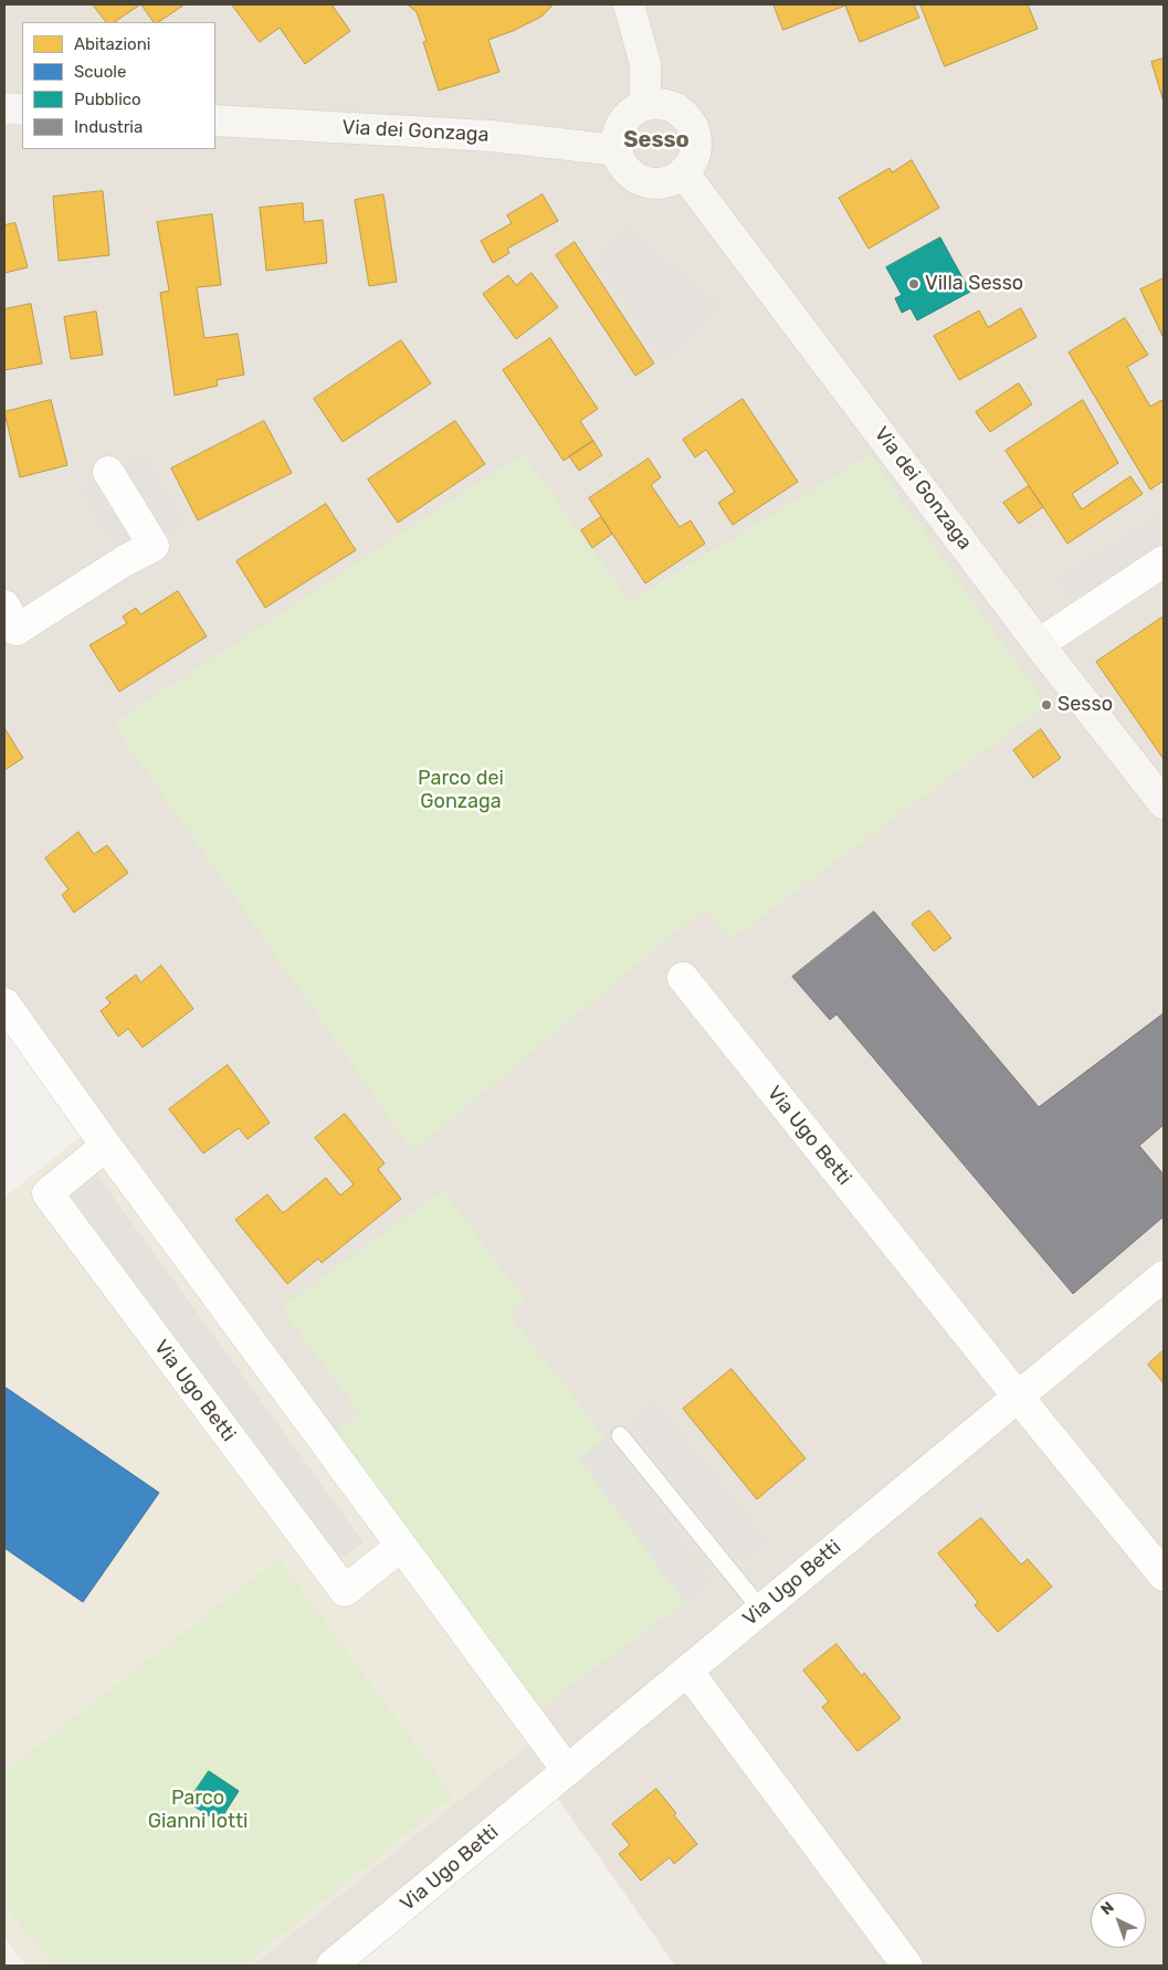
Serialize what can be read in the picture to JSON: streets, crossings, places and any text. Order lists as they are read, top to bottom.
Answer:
{
  "streets": {
    "main road": ["Via dei Gonzaga"],
    "street": ["Via Ugo Betti"]
  },
  "districts": ["Sesso"],
  "parks": ["Parco dei Gonzaga", "Parco Gianni Iotti"],
  "places": ["Villa Sesso", "Sesso"],
  "legend": [
    "Abitazioni",
    "Scuole",
    "Pubblico",
    "Industria"
  ],
  "north": "top left"
}
